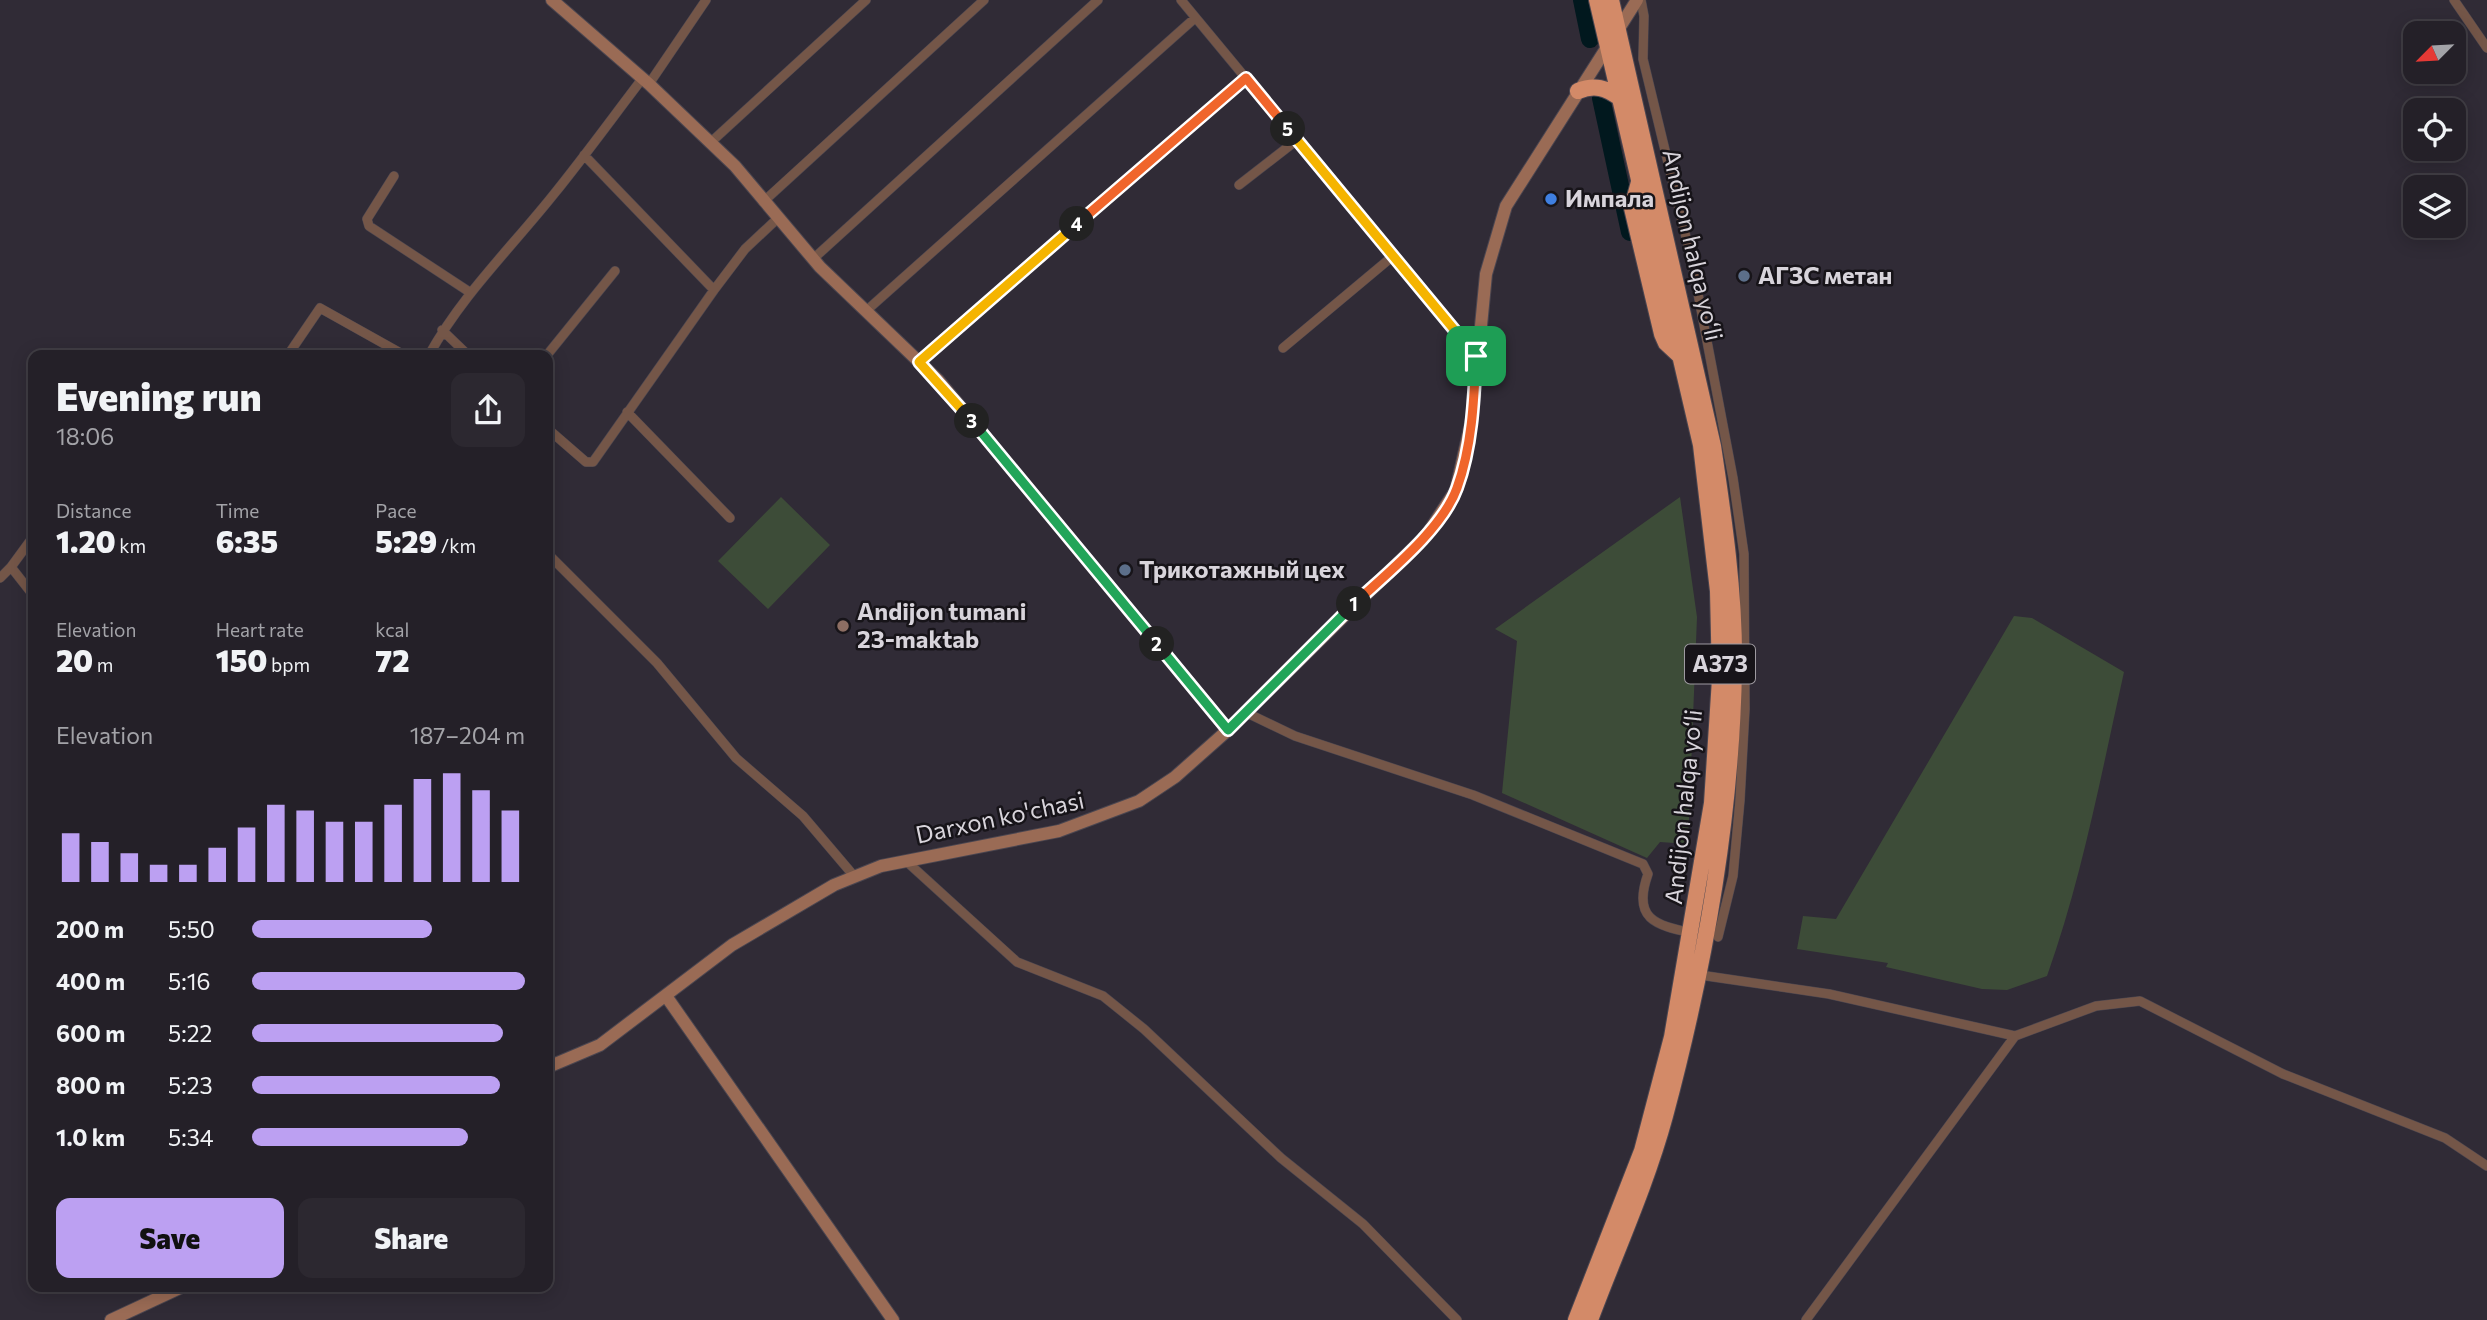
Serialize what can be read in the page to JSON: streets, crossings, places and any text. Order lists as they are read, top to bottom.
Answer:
{
  "streets": {
    "highway": ["Andijon halqa yo‘li", "A373"],
    "main road": ["Darxon ko'chasi"]
  },
  "crossings": [
    ["Andijon halqa yo‘li", "Darxon ko'chasi"]
  ],
  "places": [
    "Импала",
    "АГЗС метан",
    "Трикотажный цех",
    "Andijon tumani 23-maktab"
  ],
  "north": "bottom left",
  "page": {
    "pins": [
      "5",
      "4",
      "3",
      "1",
      "2"
    ],
    "heading": ["Evening run", "18:06"],
    "stats": [
      ["Distance", "1.20 km"],
      ["Time", "6:35"],
      ["Pace", "5:29 /km"],
      ["Elevation", "20 m"],
      ["Heart rate", "150 bpm"],
      ["kcal", "72"]
    ],
    "chart": ["Elevation", "187–204 m"],
    "list": [
      {
        "name": "200 m",
        "note": "5:50"
      },
      {
        "name": "400 m",
        "note": "5:16"
      },
      {
        "name": "600 m",
        "note": "5:22"
      },
      {
        "name": "800 m",
        "note": "5:23"
      },
      {
        "name": "1.0 km",
        "note": "5:34"
      }
    ],
    "buttons": ["Save", "Share"]
  }
}
